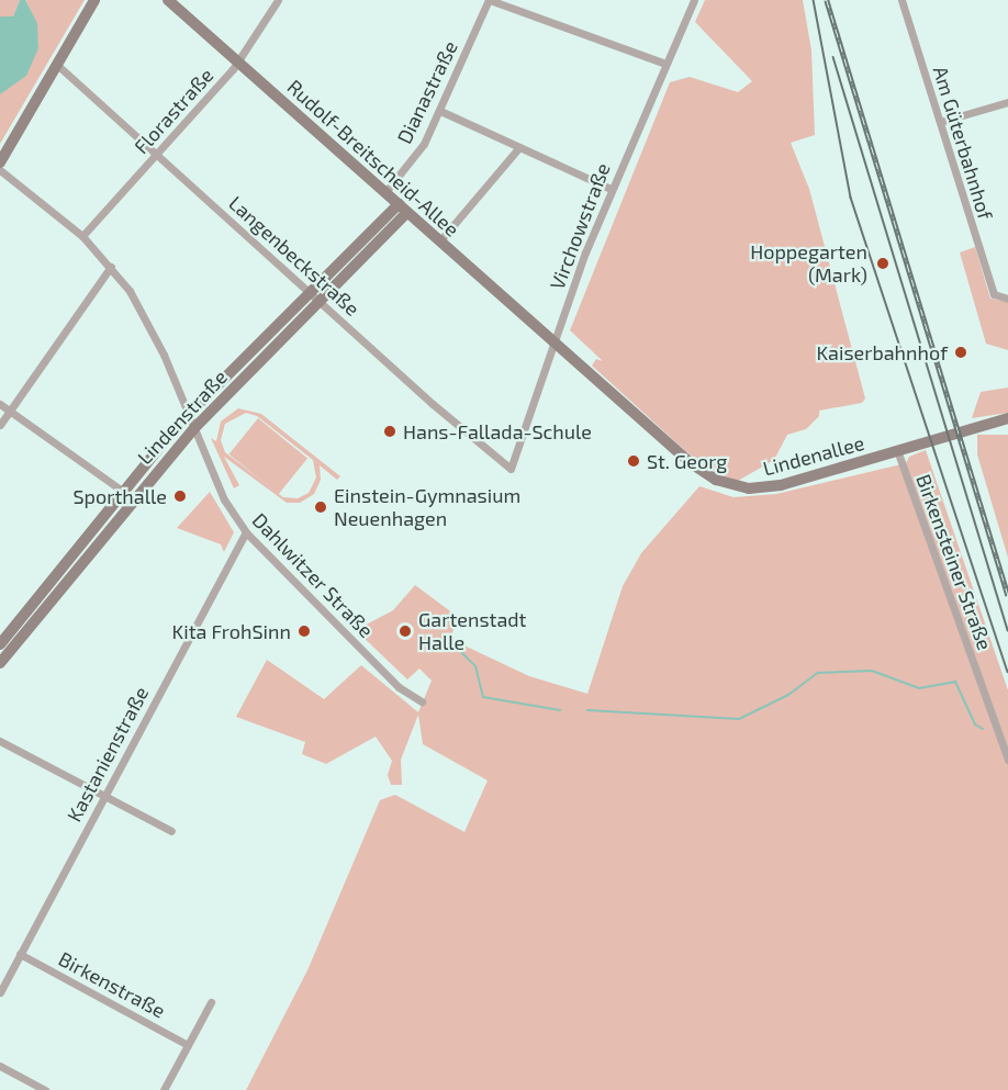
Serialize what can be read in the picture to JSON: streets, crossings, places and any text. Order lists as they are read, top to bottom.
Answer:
{
  "streets": {
    "street": [
      "Dianastraße",
      "Florastraße",
      "Am Güterbahnhof",
      "Rudolf-Breitscheid-Allee",
      "Virchowstraße",
      "Langenbeckstraße",
      "Lindenstraße",
      "Lindenallee",
      "Birkensteiner Straße",
      "Dahlwitzer Straße",
      "Kastanienstraße",
      "Birkenstraße"
    ]
  },
  "crossings": [
    ["Dianastraße", "Rudolf-Breitscheid-Allee"],
    ["Florastraße", "Rudolf-Breitscheid-Allee"],
    ["Florastraße", "Langenbeckstraße"],
    ["Florastraße", "Dahlwitzer Straße"],
    ["Rudolf-Breitscheid-Allee", "Virchowstraße"],
    ["Rudolf-Breitscheid-Allee", "Lindenstraße"],
    ["Rudolf-Breitscheid-Allee", "Lindenallee"],
    ["Virchowstraße", "Langenbeckstraße"],
    ["Virchowstraße", "Lindenallee"],
    ["Langenbeckstraße", "Lindenstraße"],
    ["Lindenstraße", "Dahlwitzer Straße"],
    ["Lindenallee", "Birkensteiner Straße"],
    ["Dahlwitzer Straße", "Kastanienstraße"],
    ["Kastanienstraße", "Birkenstraße"]
  ],
  "places": [
    "Hoppegarten (Mark)",
    "Kaiserbahnhof",
    "Hans-Fallada-Schule",
    "St. Georg",
    "Sporthalle",
    "Einstein-Gymnasium Neuenhagen",
    "Kita FrohSinn",
    "Gartenstadt Halle"
  ]
}
